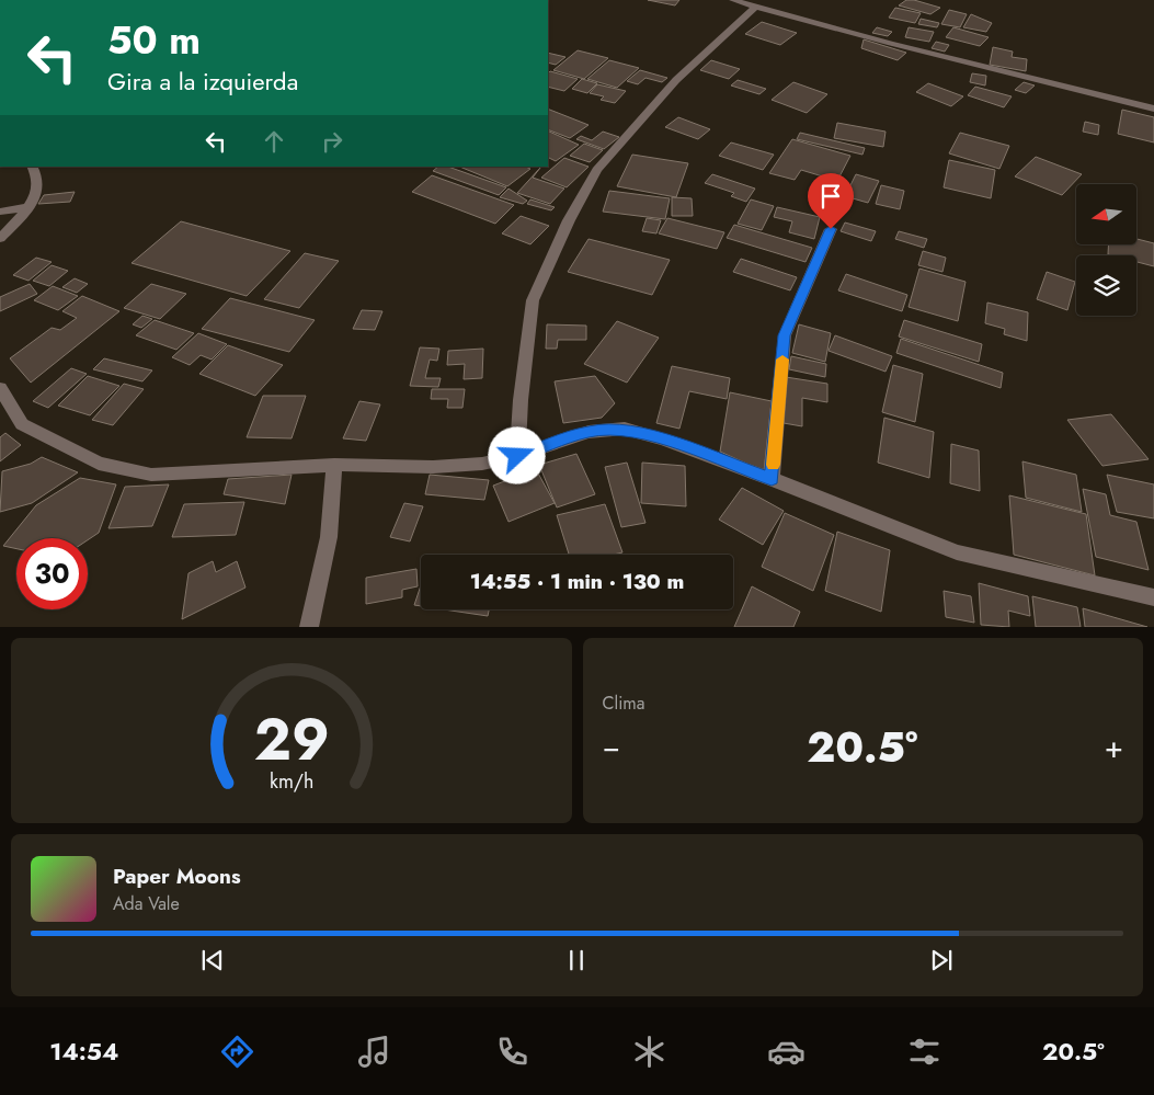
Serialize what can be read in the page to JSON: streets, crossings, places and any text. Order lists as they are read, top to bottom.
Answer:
{
  "north": "left",
  "page": {
    "turn": ["50 m", "Gira a la izquierda"],
    "limit": "30",
    "trip": "14:55 · 1 min · 130 m",
    "tile": "Clima",
    "heat": ["−", "20.5°", "+"],
    "song": ["Paper Moons", "Ada Vale"],
    "tabs": ["14:54", "20.5°"],
    "gauge": ["29", "km/h"]
  }
}
